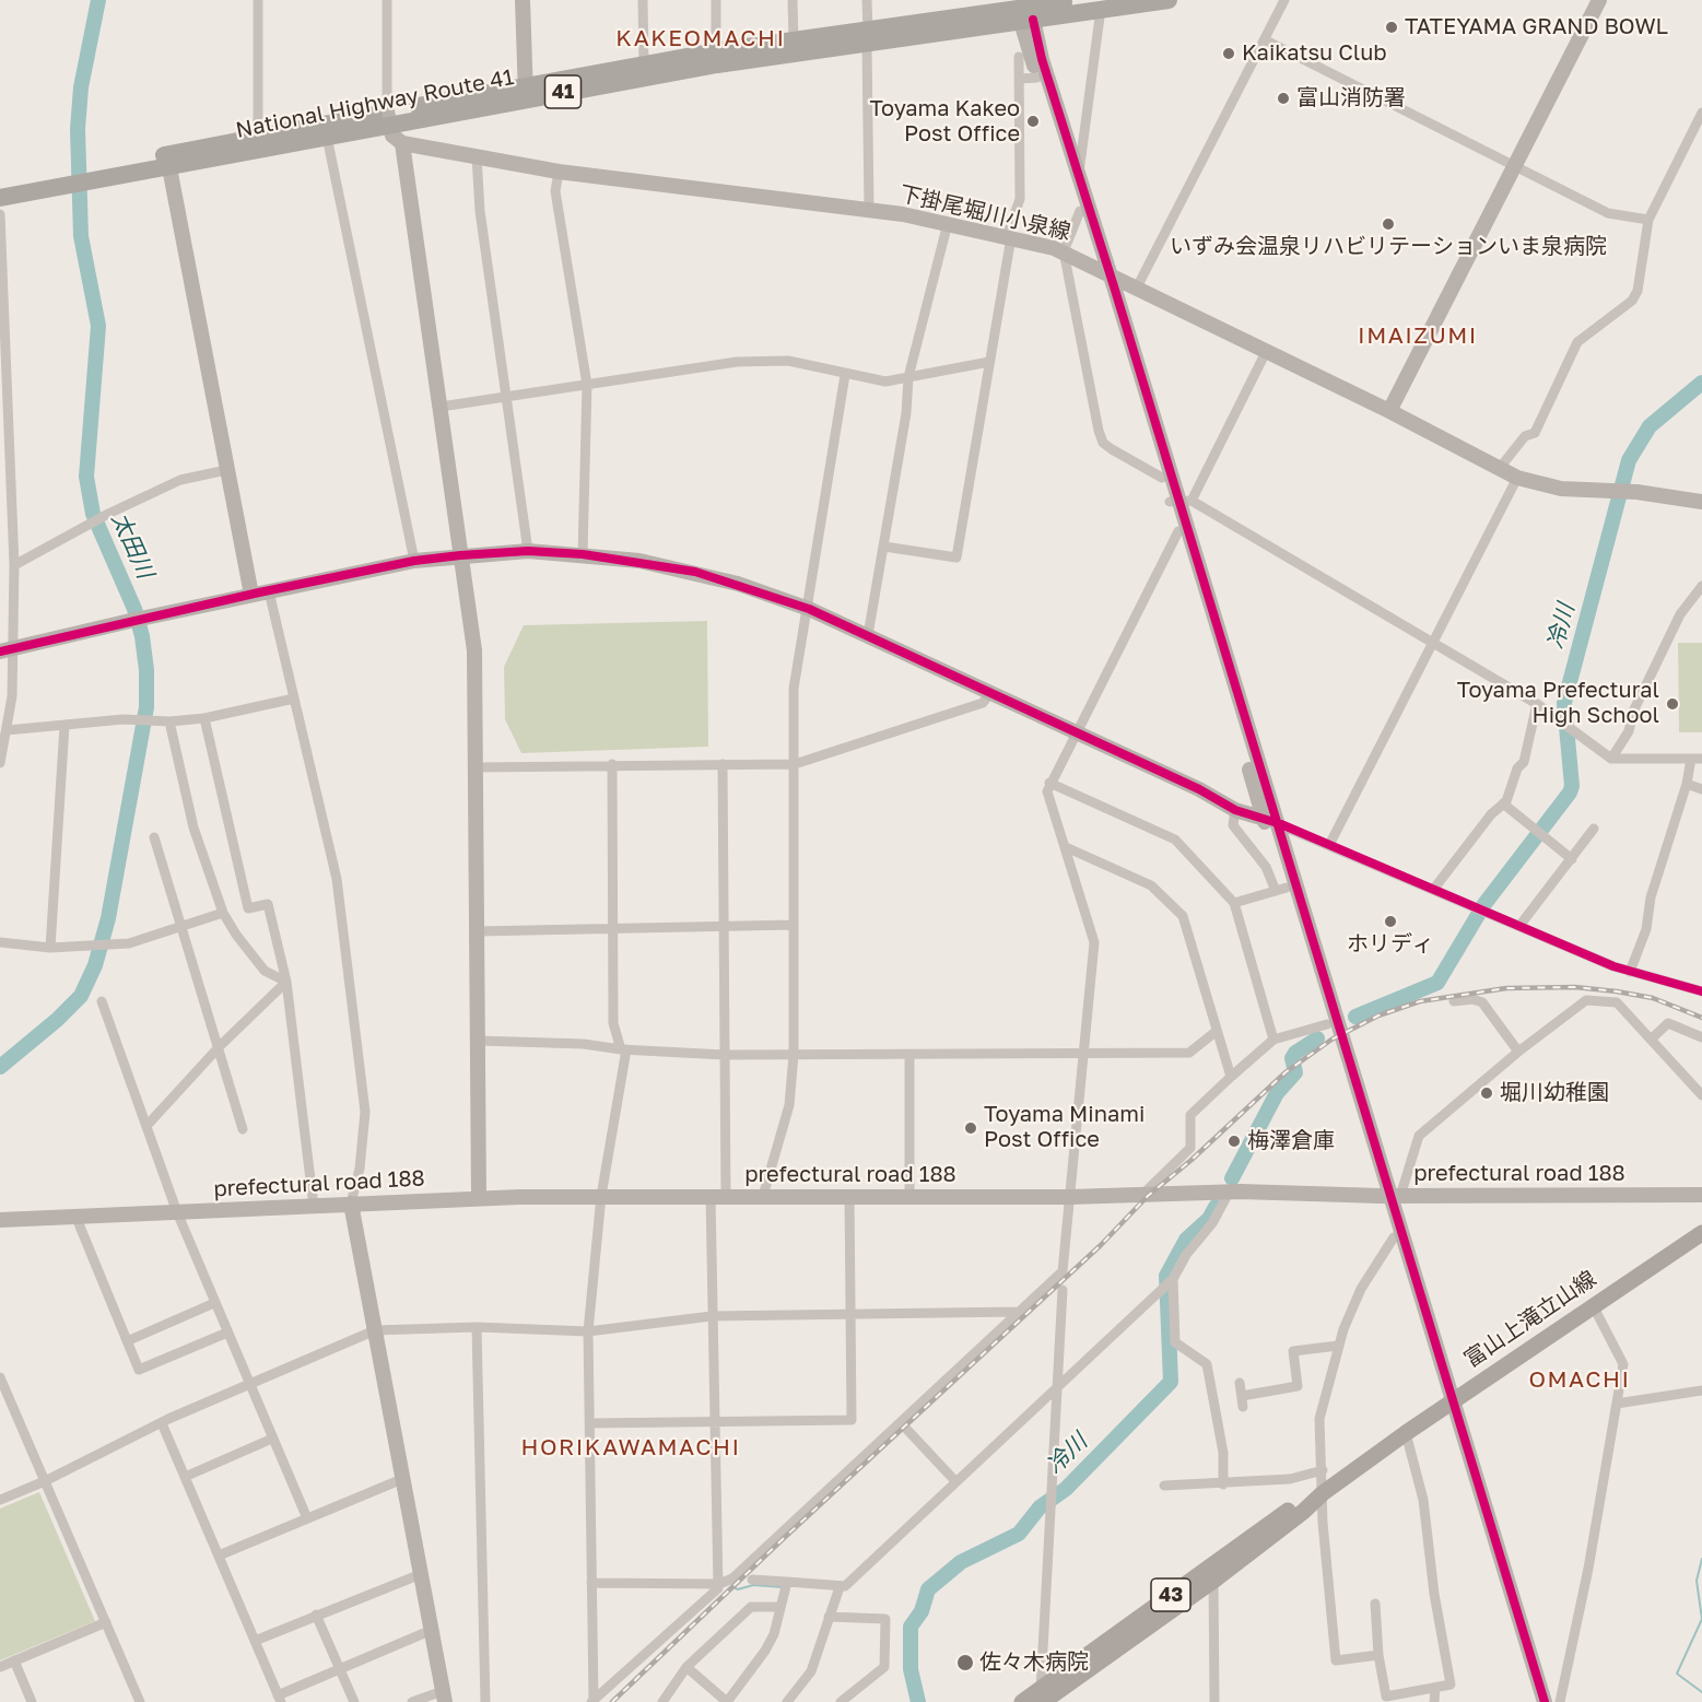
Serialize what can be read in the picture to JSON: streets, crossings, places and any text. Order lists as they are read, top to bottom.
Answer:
{
  "streets": {
    "highway": ["41", "National Highway Route 41"],
    "main road": ["富山上滝立山線", "43"],
    "street": ["下掛尾堀川小泉線", "prefectural road 188"]
  },
  "crossings": [
    ["41", "National Highway Route 41"]
  ],
  "districts": [
    "KAKEOMACHI",
    "IMAIZUMI",
    "OMACHI",
    "HORIKAWAMACHI"
  ],
  "water": ["太田川", "冷川"],
  "places": [
    "TATEYAMA GRAND BOWL",
    "Kaikatsu Club",
    "富山消防署",
    "Toyama Kakeo Post Office",
    "いずみ会温泉リハビリテーションいま泉病院",
    "Toyama Prefectural High School",
    "ホリディ",
    "堀川幼稚園",
    "Toyama Minami Post Office",
    "梅澤倉庫",
    "佐々木病院"
  ]
}
